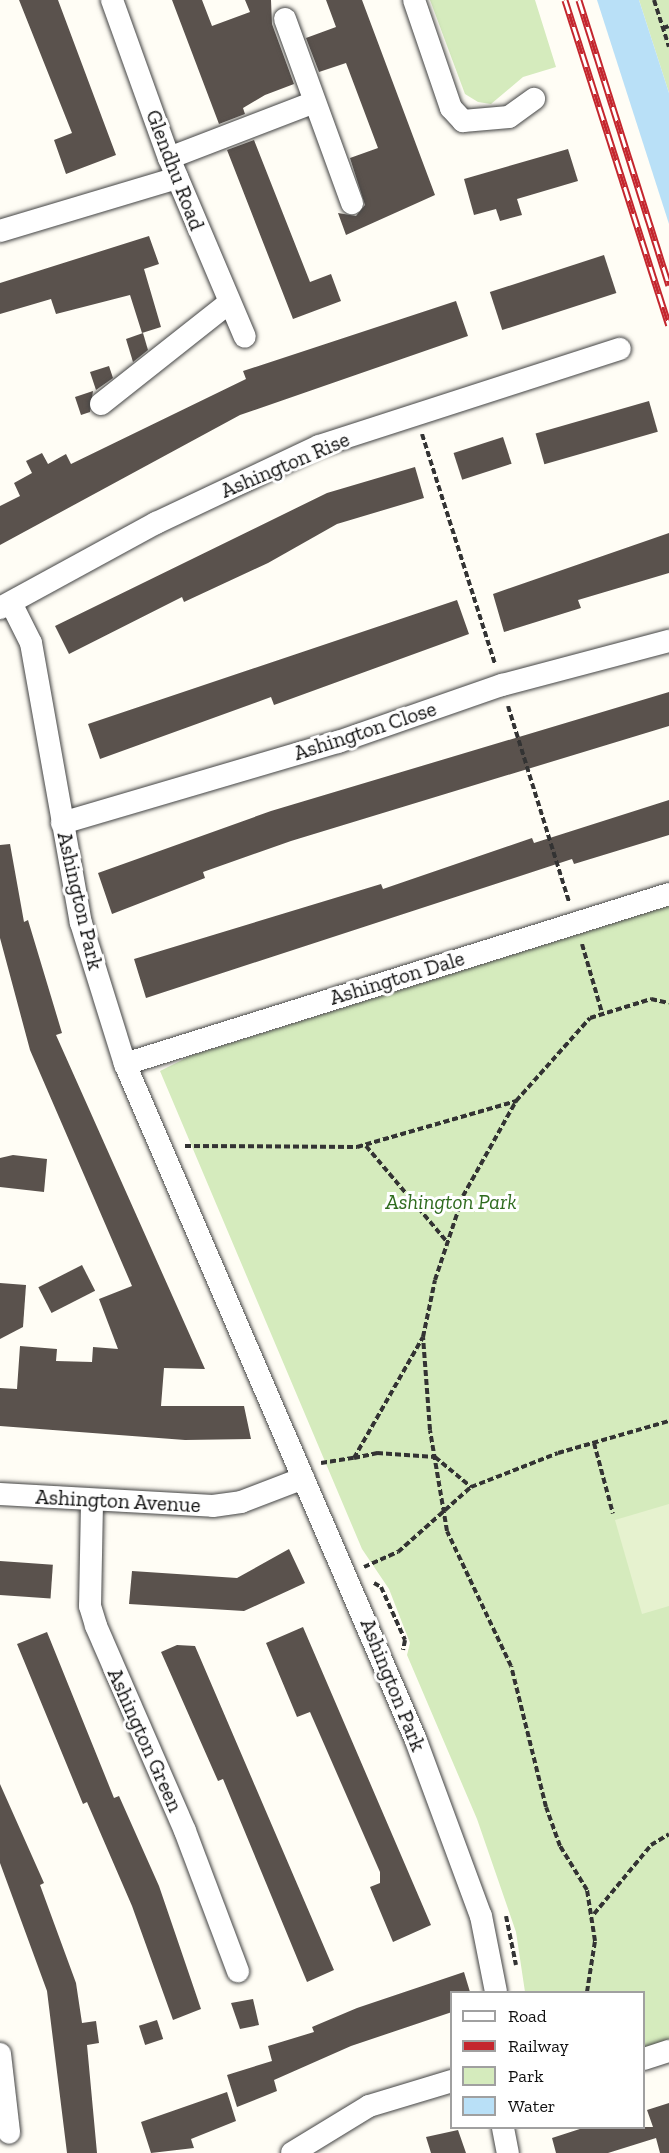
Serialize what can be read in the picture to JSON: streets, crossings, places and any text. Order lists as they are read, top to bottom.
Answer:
{
  "streets": {
    "street": [
      "Glendhu Road",
      "Ashington Rise",
      "Ashington Close",
      "Ashington Park",
      "Ashington Dale",
      "Ashington Avenue",
      "Ashington Green"
    ]
  },
  "crossings": [
    ["Ashington Rise", "Ashington Park"],
    ["Ashington Close", "Ashington Park"],
    ["Ashington Park", "Ashington Dale"],
    ["Ashington Park", "Ashington Avenue"],
    ["Ashington Avenue", "Ashington Green"]
  ],
  "parks": ["Ashington Park"],
  "legend": [
    "Road",
    "Railway",
    "Park",
    "Water"
  ]
}
